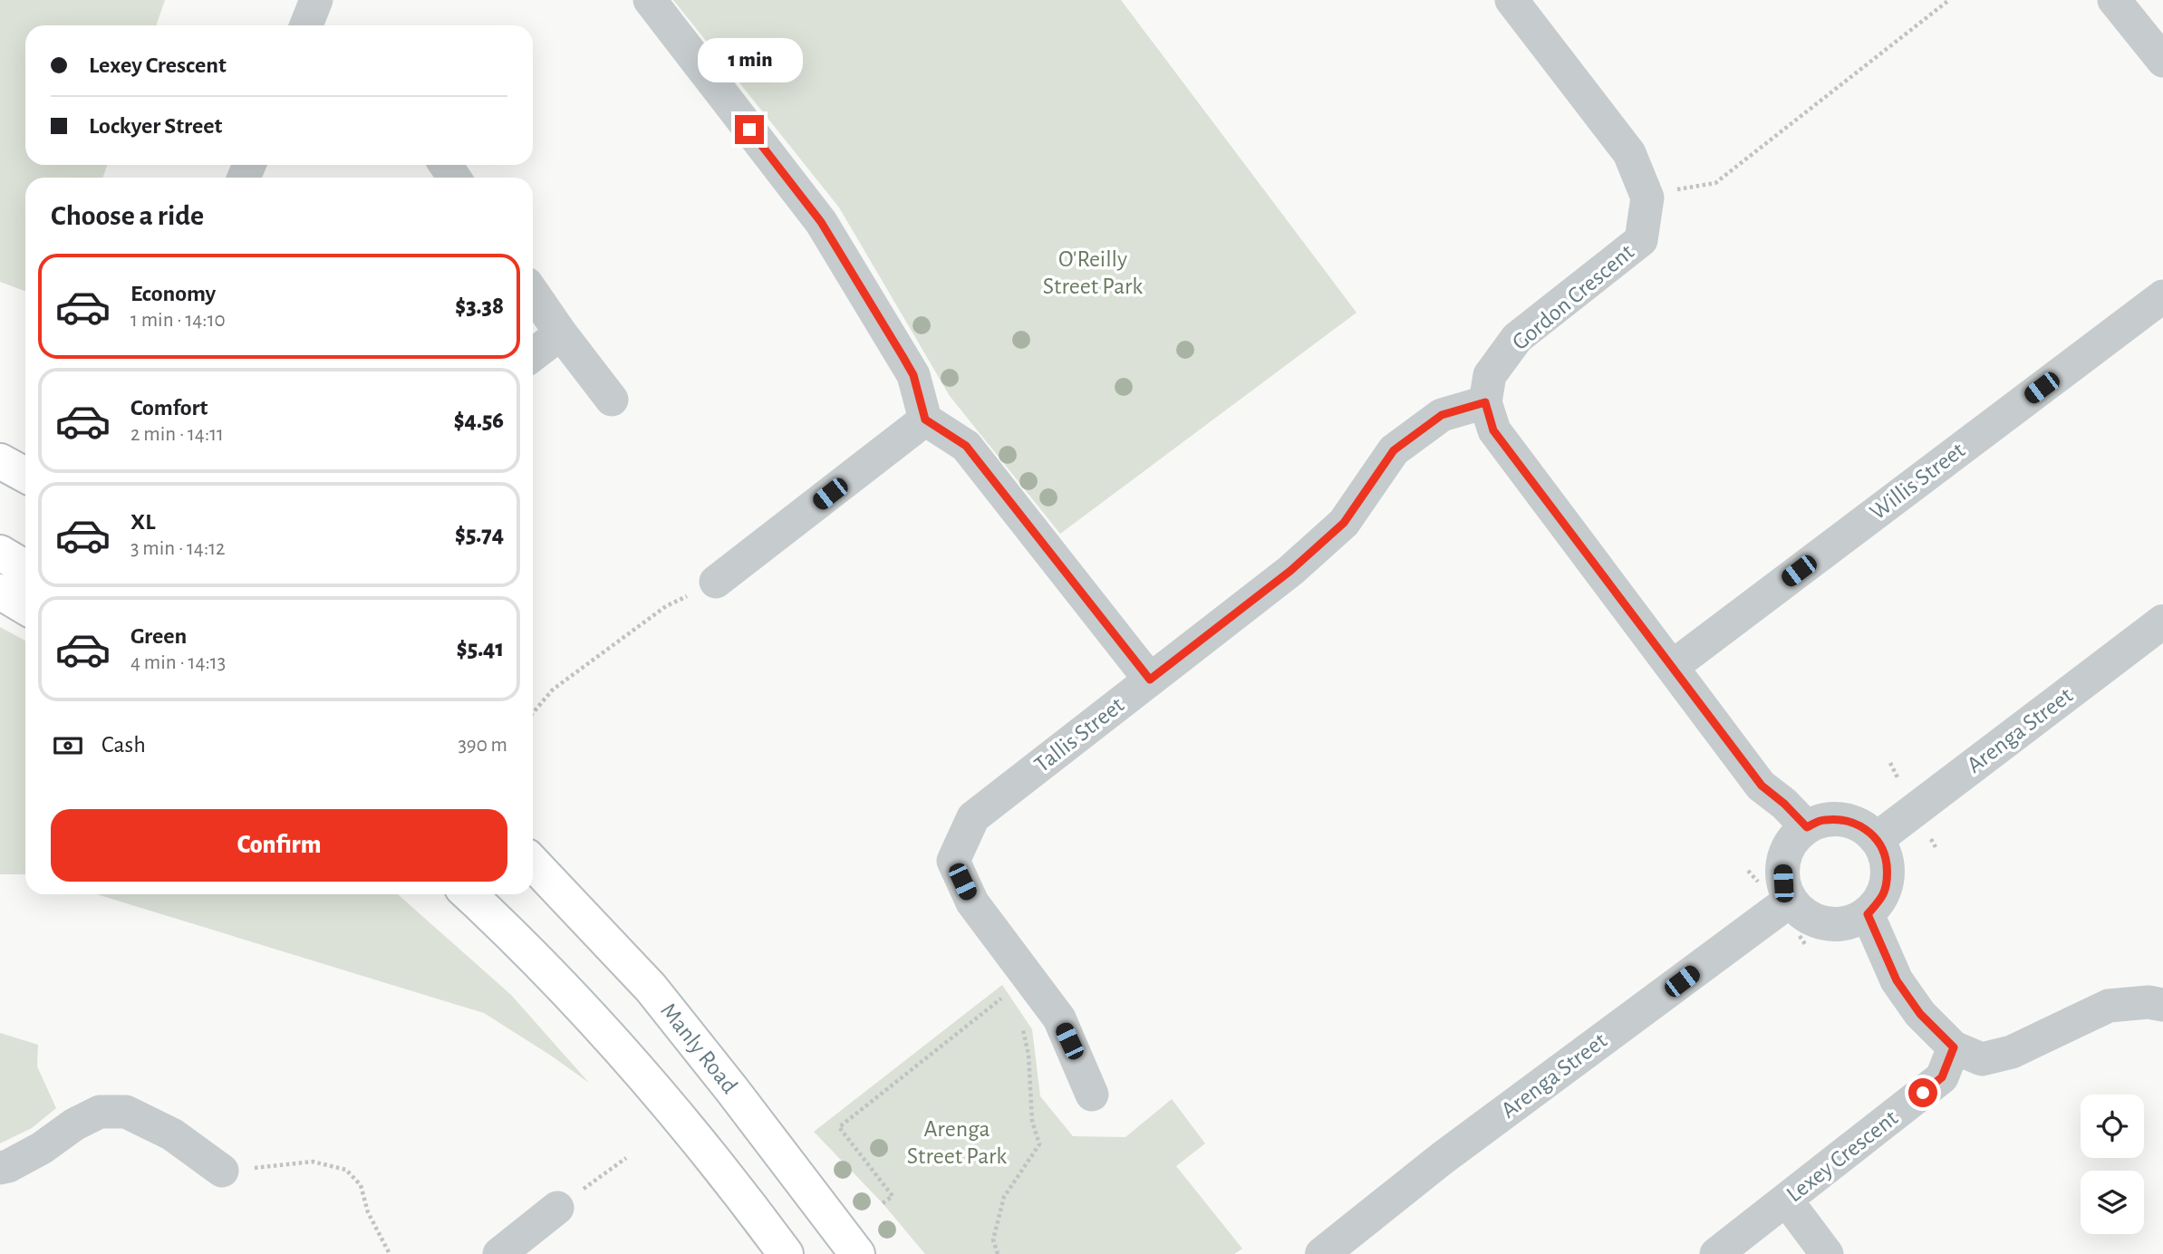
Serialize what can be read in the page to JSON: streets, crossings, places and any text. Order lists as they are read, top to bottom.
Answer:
{
  "streets": {
    "main road": ["Manly Road"],
    "street": [
      "Gordon Crescent",
      "Willis Street",
      "Arenga Street",
      "Tallis Street",
      "Lexey Crescent"
    ]
  },
  "crossings": [
    ["Gordon Crescent", "Tallis Street"]
  ],
  "parks": ["O'Reilly Street Park", "Arenga Street Park"],
  "page": {
    "banner": ["Lexey Crescent", "Lockyer Street"],
    "bubble": "1 min",
    "heading": "Choose a ride",
    "list": [
      {
        "name": "Economy",
        "note": "1 min · 14:10",
        "value": "$3.38"
      },
      {
        "name": "Comfort",
        "note": "2 min · 14:11",
        "value": "$4.56"
      },
      {
        "name": "XL",
        "note": "3 min · 14:12",
        "value": "$5.74"
      },
      {
        "name": "Green",
        "note": "4 min · 14:13",
        "value": "$5.41"
      }
    ],
    "pay": ["Cash", "390 m"],
    "buttons": "Confirm"
  }
}
